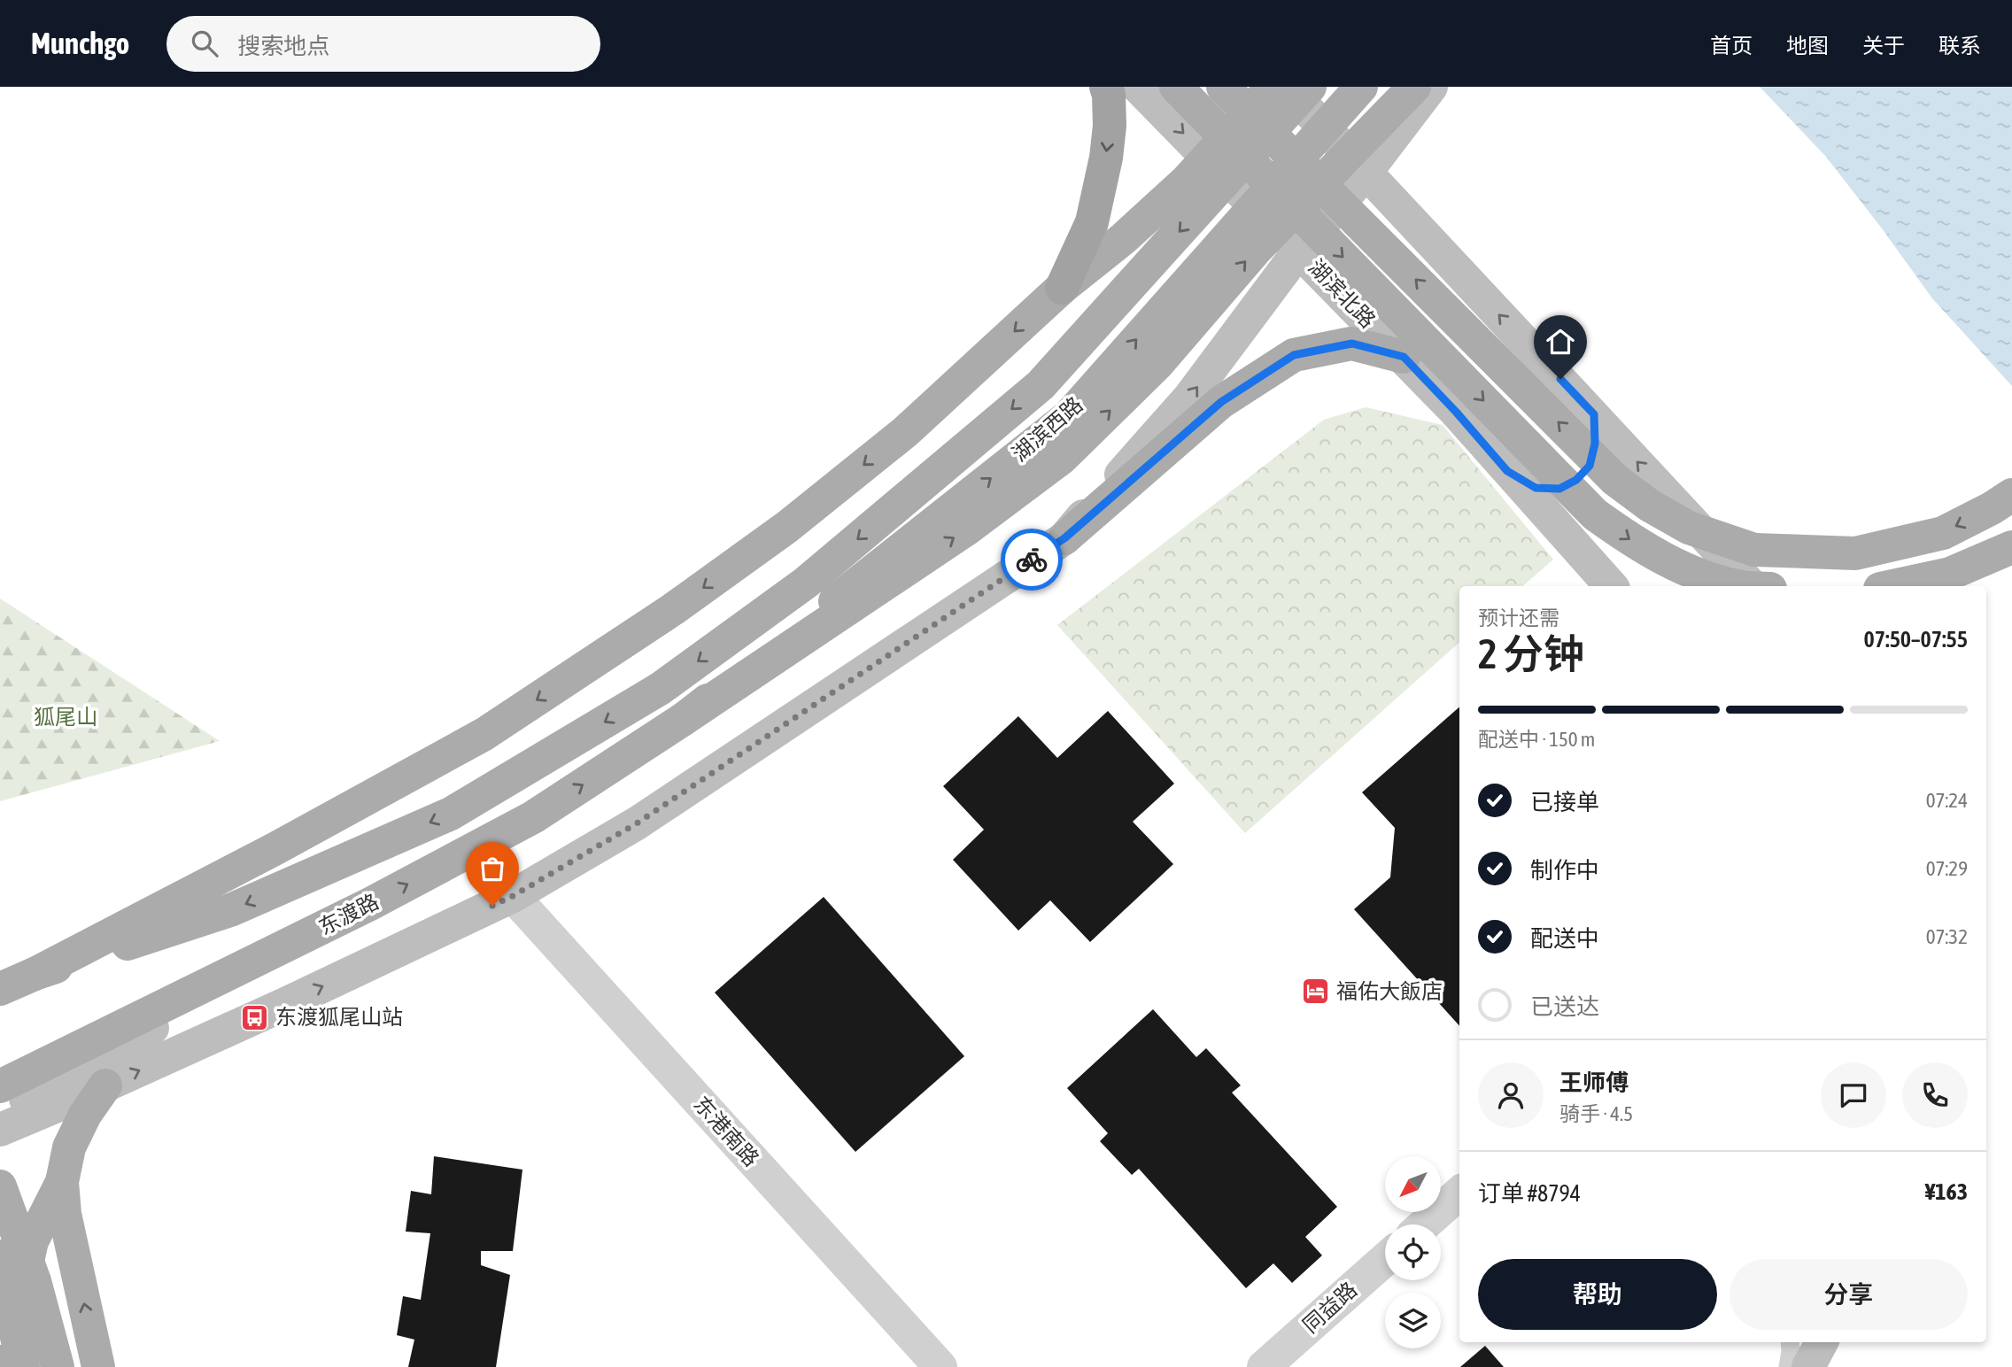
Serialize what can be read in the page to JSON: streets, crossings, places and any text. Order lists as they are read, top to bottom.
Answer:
{
  "streets": {
    "main road": ["湖滨北路", "湖滨西路", "东渡路"],
    "street": ["东港南路", "同益路"]
  },
  "crossings": [
    ["湖滨西路", "东渡路"]
  ],
  "parks": ["狐尾山"],
  "places": {
    "hotel": ["福佑大飯店"],
    "bus stop": ["东渡狐尾山站"]
  },
  "north": "bottom left",
  "page": {
    "header": "Munchgo",
    "search": "搜索地点",
    "nav": [
      "首页",
      "地图",
      "关于",
      "联系"
    ],
    "heading": ["2 分钟", "预计还需", "07:50–07:55"],
    "panel": [
      "王师傅",
      "骑手 · 4.5",
      "订单 #8794",
      "¥163"
    ],
    "bar": "配送中 · 150 m",
    "list": [
      ["已接单", "07:24"],
      ["制作中", "07:29"],
      ["配送中", "07:32"],
      "已送达"
    ],
    "buttons": ["帮助", "分享"]
  }
}
